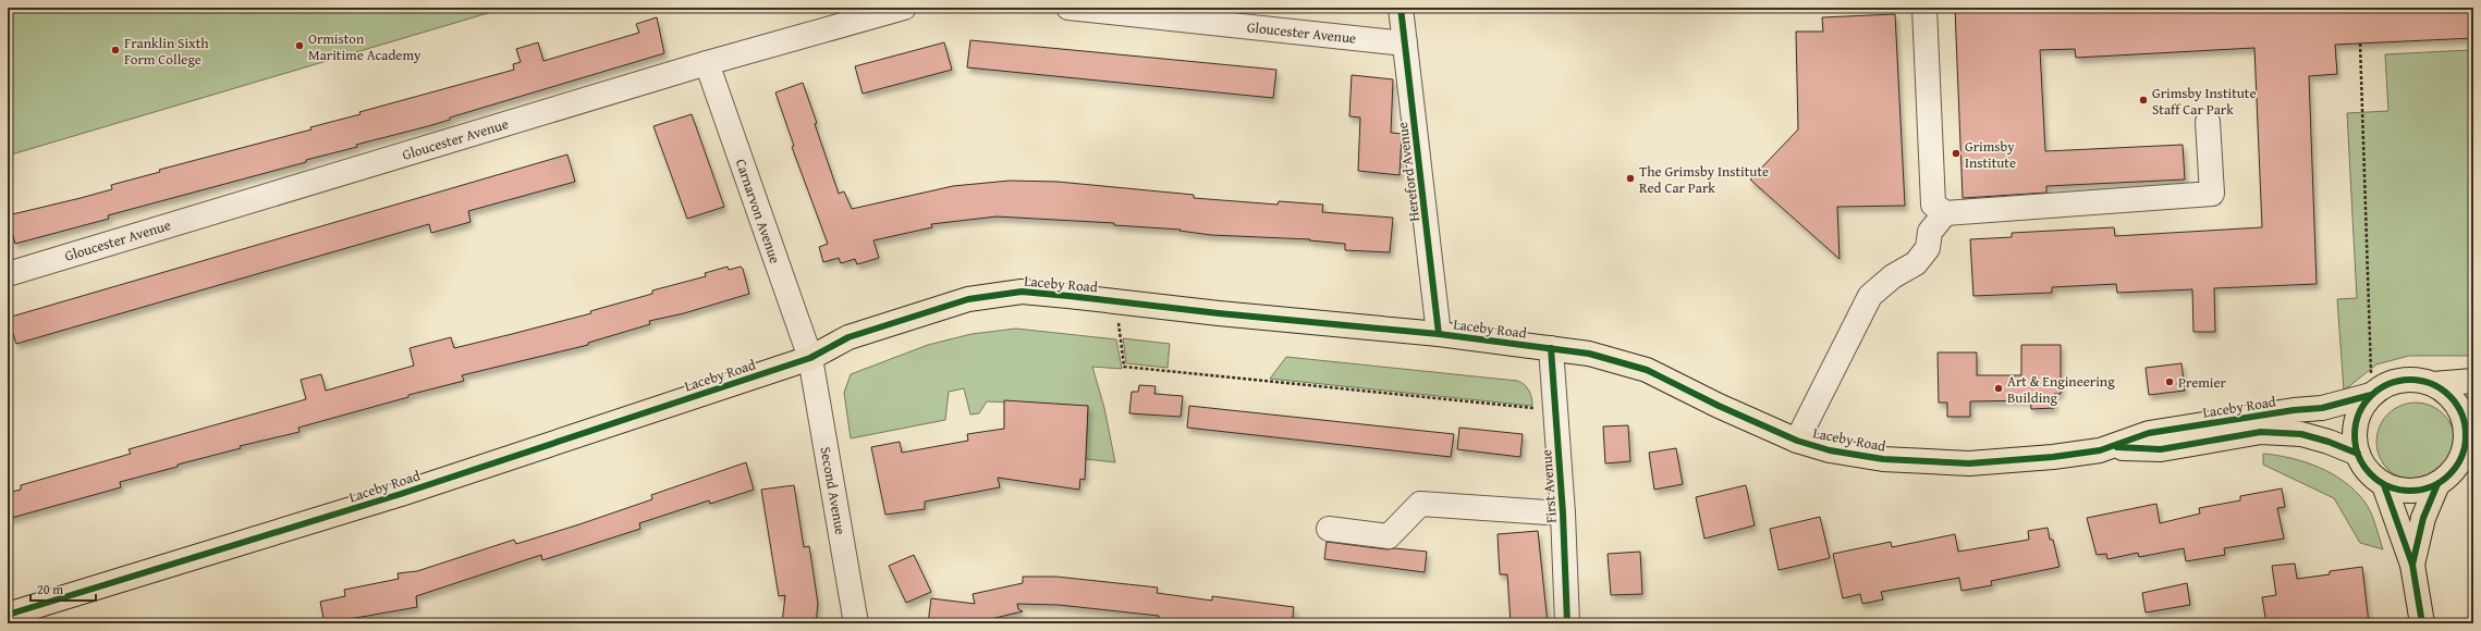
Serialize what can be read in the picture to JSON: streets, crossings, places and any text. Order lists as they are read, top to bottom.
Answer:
{
  "streets": {
    "main road": ["Laceby Road"],
    "street": [
      "Gloucester Avenue",
      "Hereford Avenue",
      "Carnarvon Avenue",
      "First Avenue",
      "Second Avenue"
    ]
  },
  "crossings": [
    ["Gloucester Avenue", "Hereford Avenue"],
    ["Gloucester Avenue", "Carnarvon Avenue"],
    ["Hereford Avenue", "Laceby Road"],
    ["Carnarvon Avenue", "Laceby Road"],
    ["Carnarvon Avenue", "Second Avenue"],
    ["Laceby Road", "First Avenue"],
    ["Laceby Road", "Second Avenue"]
  ],
  "places": [
    "Ormiston Maritime Academy",
    "Franklin Sixth Form College",
    "Grimsby Institute Staff Car Park",
    "Grimsby Institute",
    "The Grimsby Institute Red Car Park",
    "Premier",
    "Art & Engineering Building"
  ],
  "scale_bar": "20 m"
}
